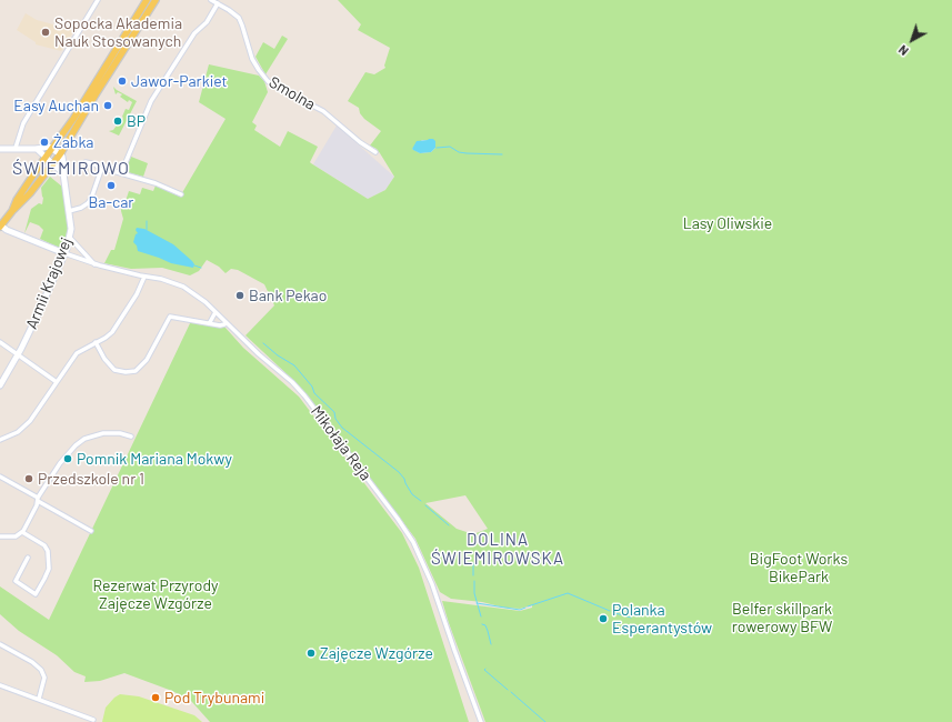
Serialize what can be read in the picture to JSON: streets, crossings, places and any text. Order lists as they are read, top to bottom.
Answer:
{
  "streets": {
    "street": ["Smolna", "Armii Krajowej", "Mikołaja Reja"]
  },
  "crossings": [
    ["Armii Krajowej", "Mikołaja Reja"]
  ],
  "districts": ["ŚWIEMIROWO", "DOLINA ŚWIEMIROWSKA"],
  "parks": [
    "Lasy Oliwskie",
    "BigFoot Works BikePark",
    "Rezerwat Przyrody Zajęcze Wzgórze",
    "Belfer skillpark rowerowy BFW"
  ],
  "places": [
    "Sopocka Akademia Nauk Stosowanych",
    "Jawor-Parkiet",
    "Easy Auchan",
    "BP",
    "Żabka",
    "Ba-car",
    "Bank Pekao",
    "Pomnik Mariana Mokwy",
    "Przedszkole nr 1",
    "Polanka Esperantystów",
    "Zajęcze Wzgórze",
    "Pod Trybunami"
  ],
  "north": "bottom left"
}
